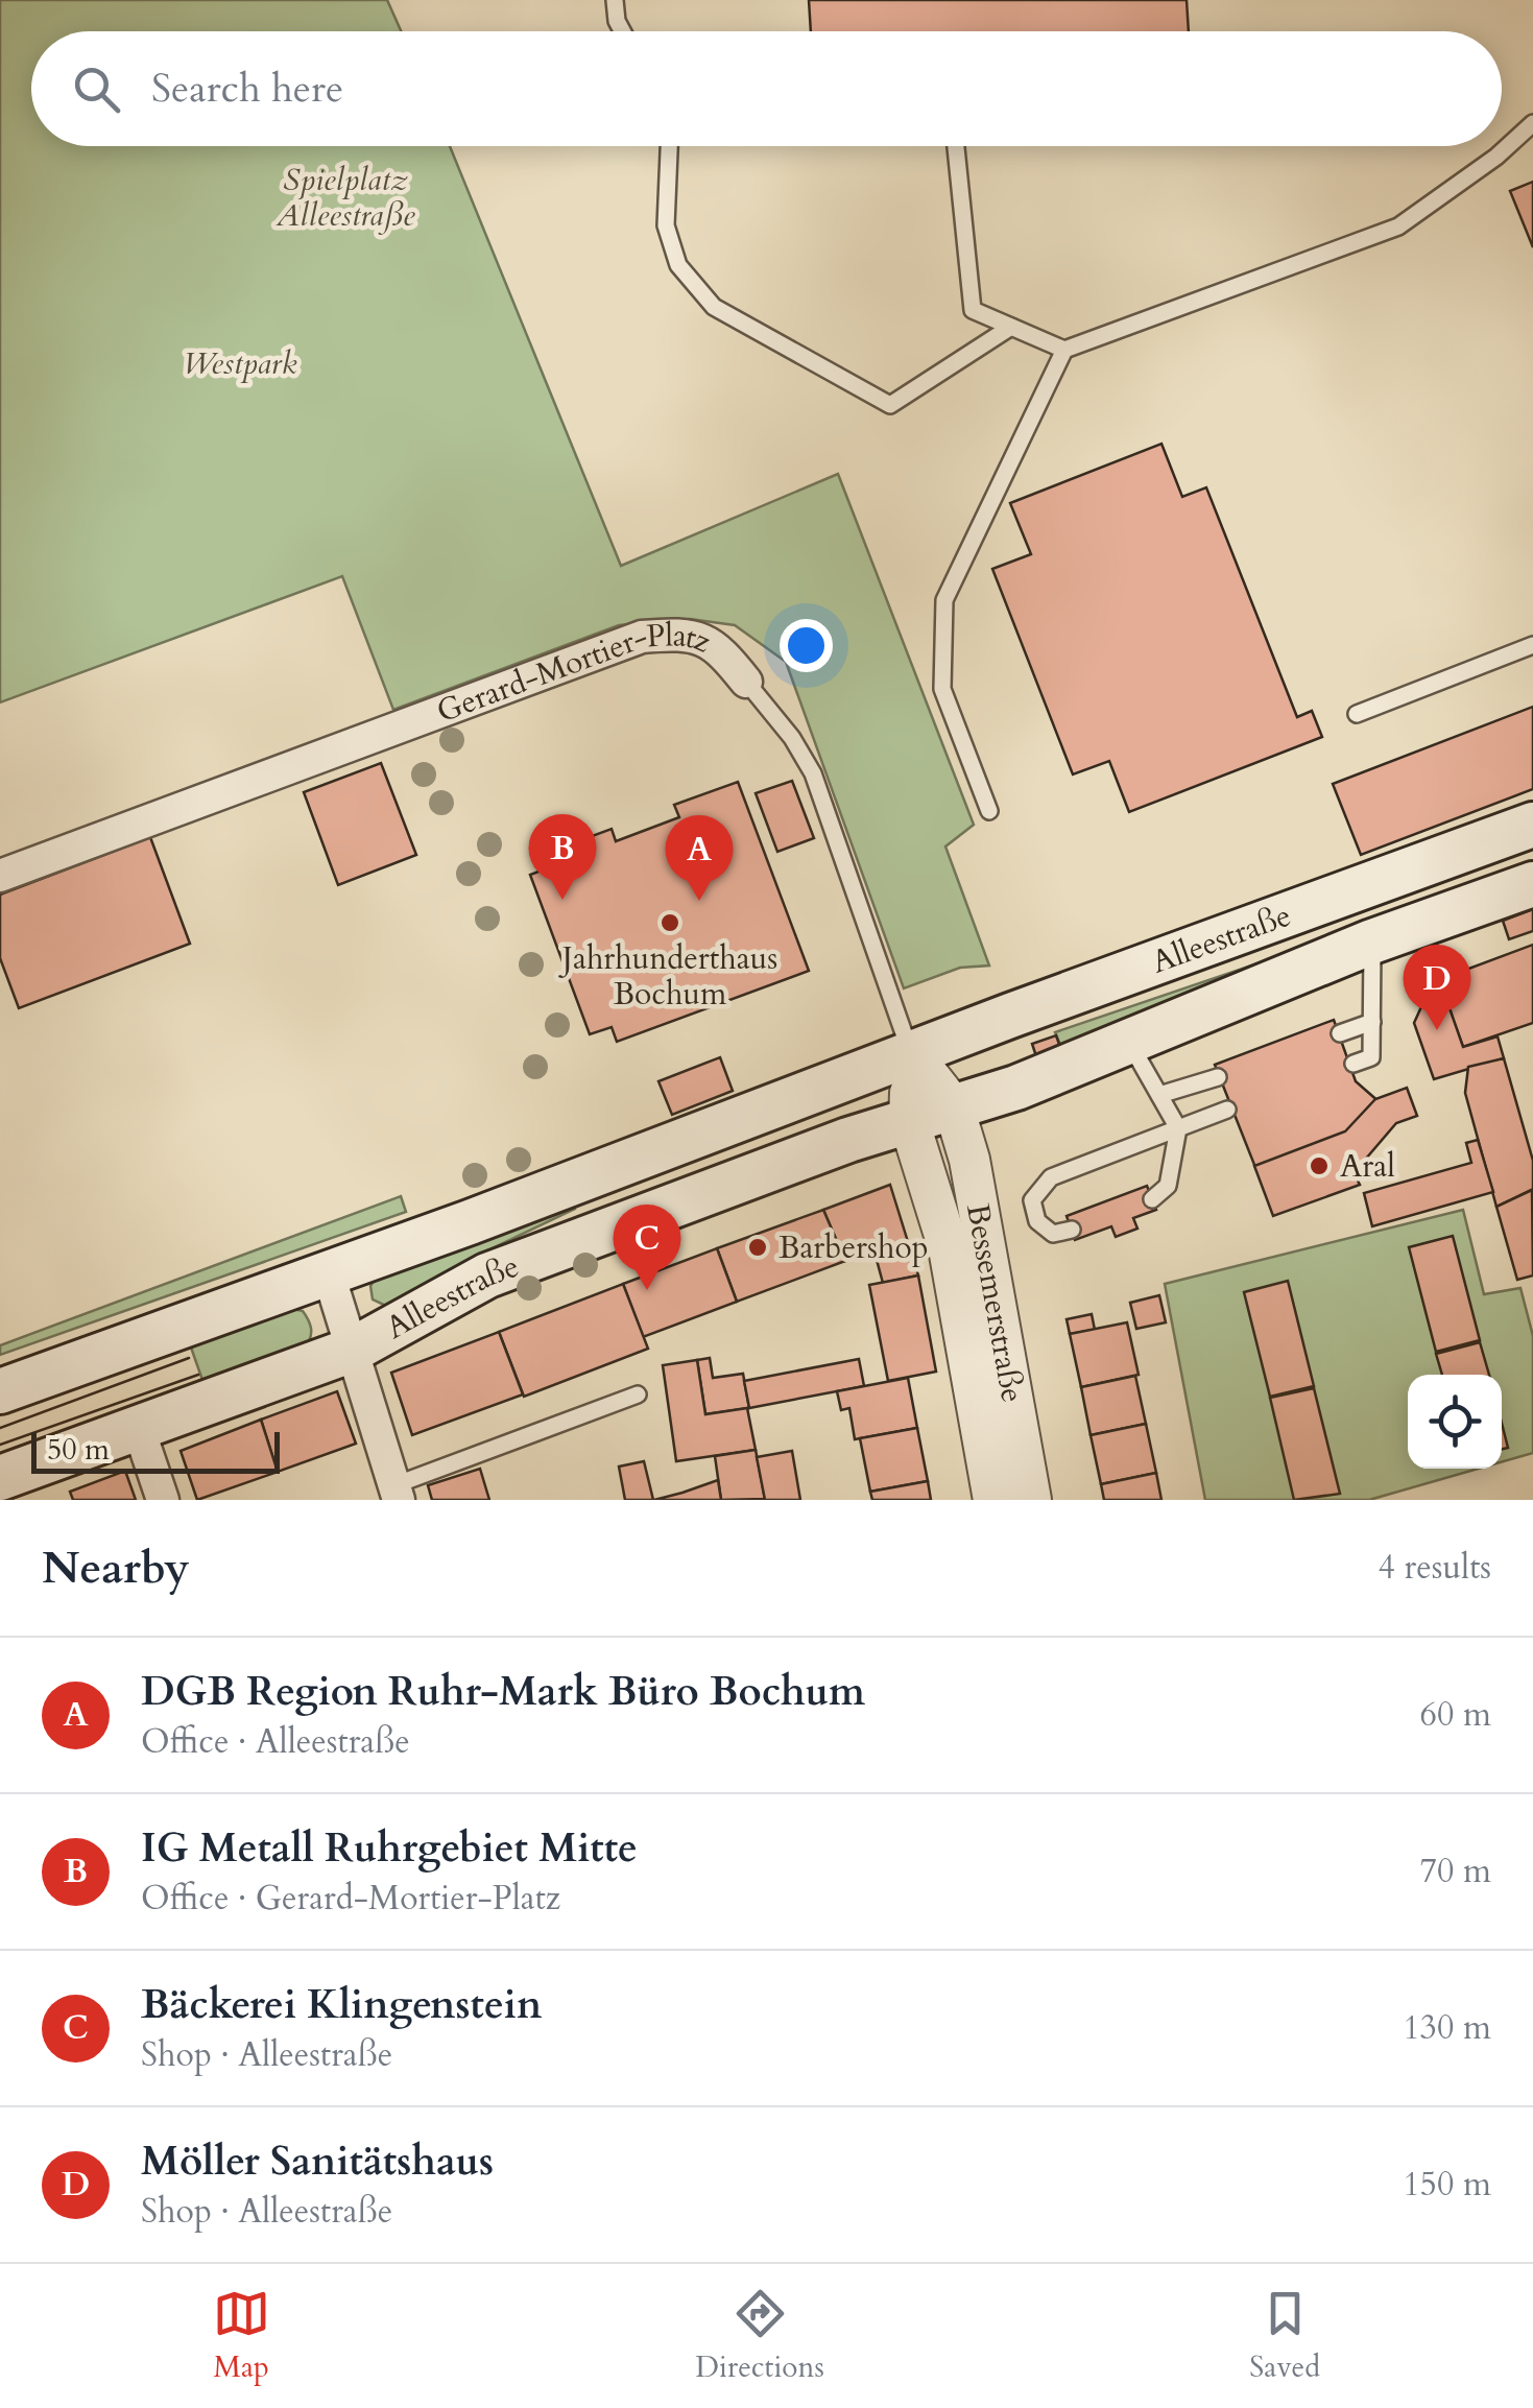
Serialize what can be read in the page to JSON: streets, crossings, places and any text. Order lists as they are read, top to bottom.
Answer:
{
  "streets": {
    "main road": ["Alleestraße"],
    "street": ["Gerard-Mortier-Platz", "Bessemerstraße"]
  },
  "crossings": [
    ["Gerard-Mortier-Platz", "Alleestraße"],
    ["Alleestraße", "Bessemerstraße"]
  ],
  "parks": ["Spielplatz Alleestraße", "Westpark"],
  "places": ["Jahrhunderthaus Bochum", "Aral", "Barbershop"],
  "scale_bar": "50 m",
  "page": {
    "search": "Search here",
    "pins": [
      "B",
      "A",
      "D",
      "C"
    ],
    "scale": "50 m",
    "heading": ["Nearby", "4 results"],
    "list": [
      {
        "mark": "A",
        "name": "DGB Region Ruhr-Mark Büro Bochum",
        "note": "Office · Alleestraße",
        "value": "60 m"
      },
      {
        "mark": "B",
        "name": "IG Metall Ruhrgebiet Mitte",
        "note": "Office · Gerard-Mortier-Platz",
        "value": "70 m"
      },
      {
        "mark": "C",
        "name": "Bäckerei Klingenstein",
        "note": "Shop · Alleestraße",
        "value": "130 m"
      },
      {
        "mark": "D",
        "name": "Möller Sanitätshaus",
        "note": "Shop · Alleestraße",
        "value": "150 m"
      }
    ],
    "nav": ["Map", "Directions", "Saved"]
  }
}
